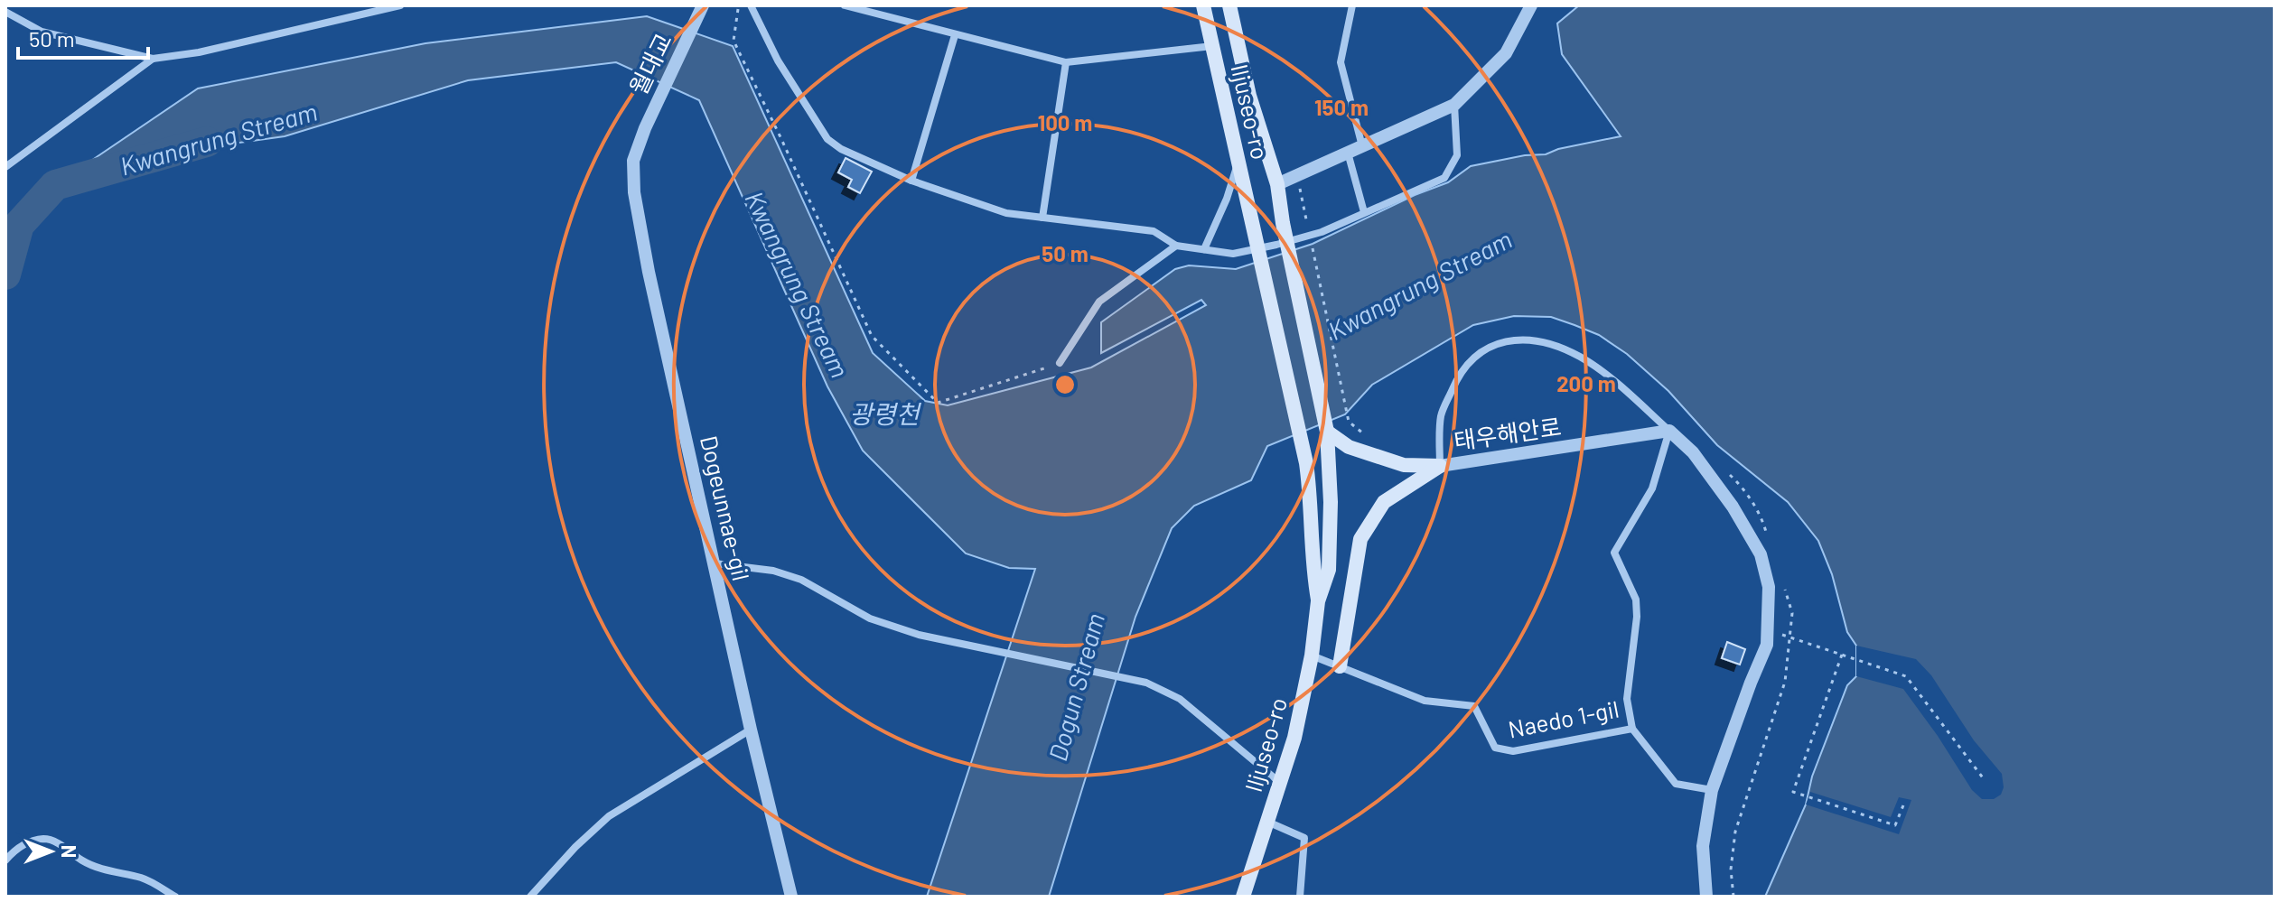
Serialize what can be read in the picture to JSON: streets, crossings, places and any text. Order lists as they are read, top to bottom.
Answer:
{
  "streets": {
    "main road": ["Iljuseo-ro"],
    "street": [
      "월대교",
      "태우해안로",
      "Dogeunnae-gil",
      "Naedo 1-gil"
    ]
  },
  "crossings": [
    ["월대교", "Dogeunnae-gil"],
    ["Iljuseo-ro", "Naedo 1-gil"],
    ["태우해안로", "Naedo 1-gil"]
  ],
  "water": ["Kwangrung Stream", "광령천", "Dogun Stream"],
  "scale_bar": "50 m",
  "north": "right",
  "rings": [
    "150 m",
    "100 m",
    "50 m",
    "200 m"
  ]
}
